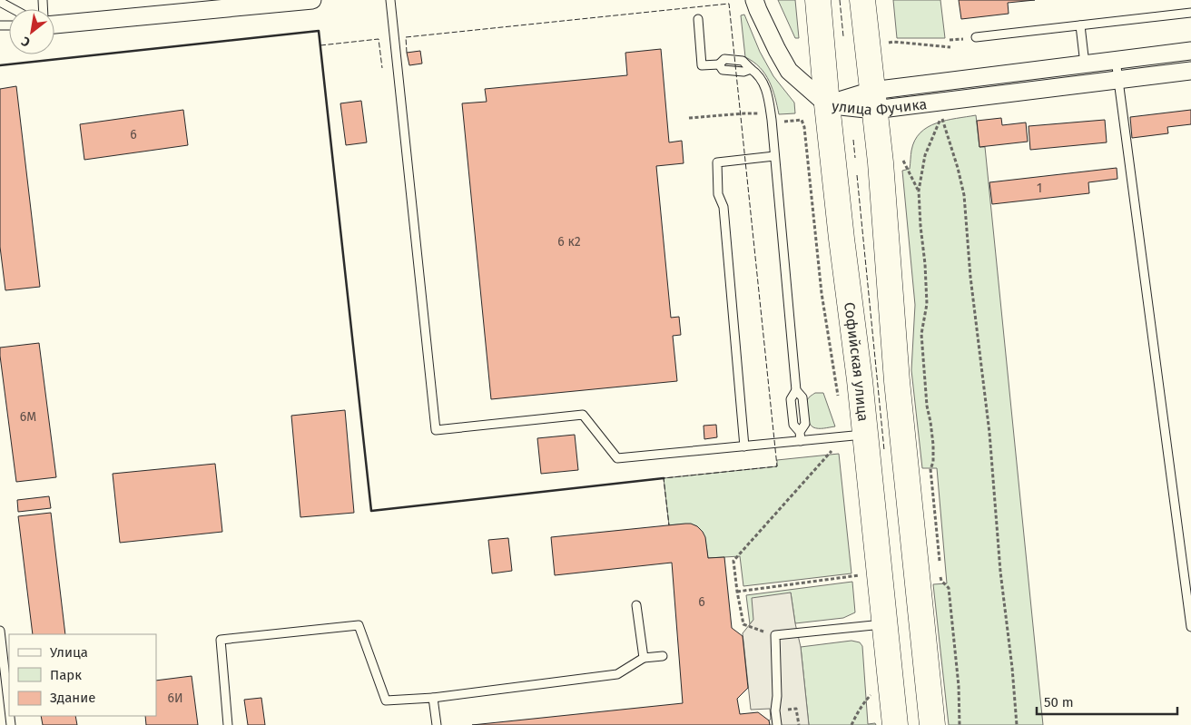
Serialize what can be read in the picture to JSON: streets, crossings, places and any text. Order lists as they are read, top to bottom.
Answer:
{
  "streets": {
    "main road": ["Софийская улица"],
    "street": ["улица Фучика"]
  },
  "crossings": [
    ["улица Фучика", "Софийская улица"]
  ],
  "house_numbers": [
    "6",
    "1",
    "6 к2",
    "6M",
    "6",
    "6И"
  ],
  "legend": ["Улица", "Парк", "Здание"],
  "scale_bar": "50 m",
  "north": "bottom left"
}
